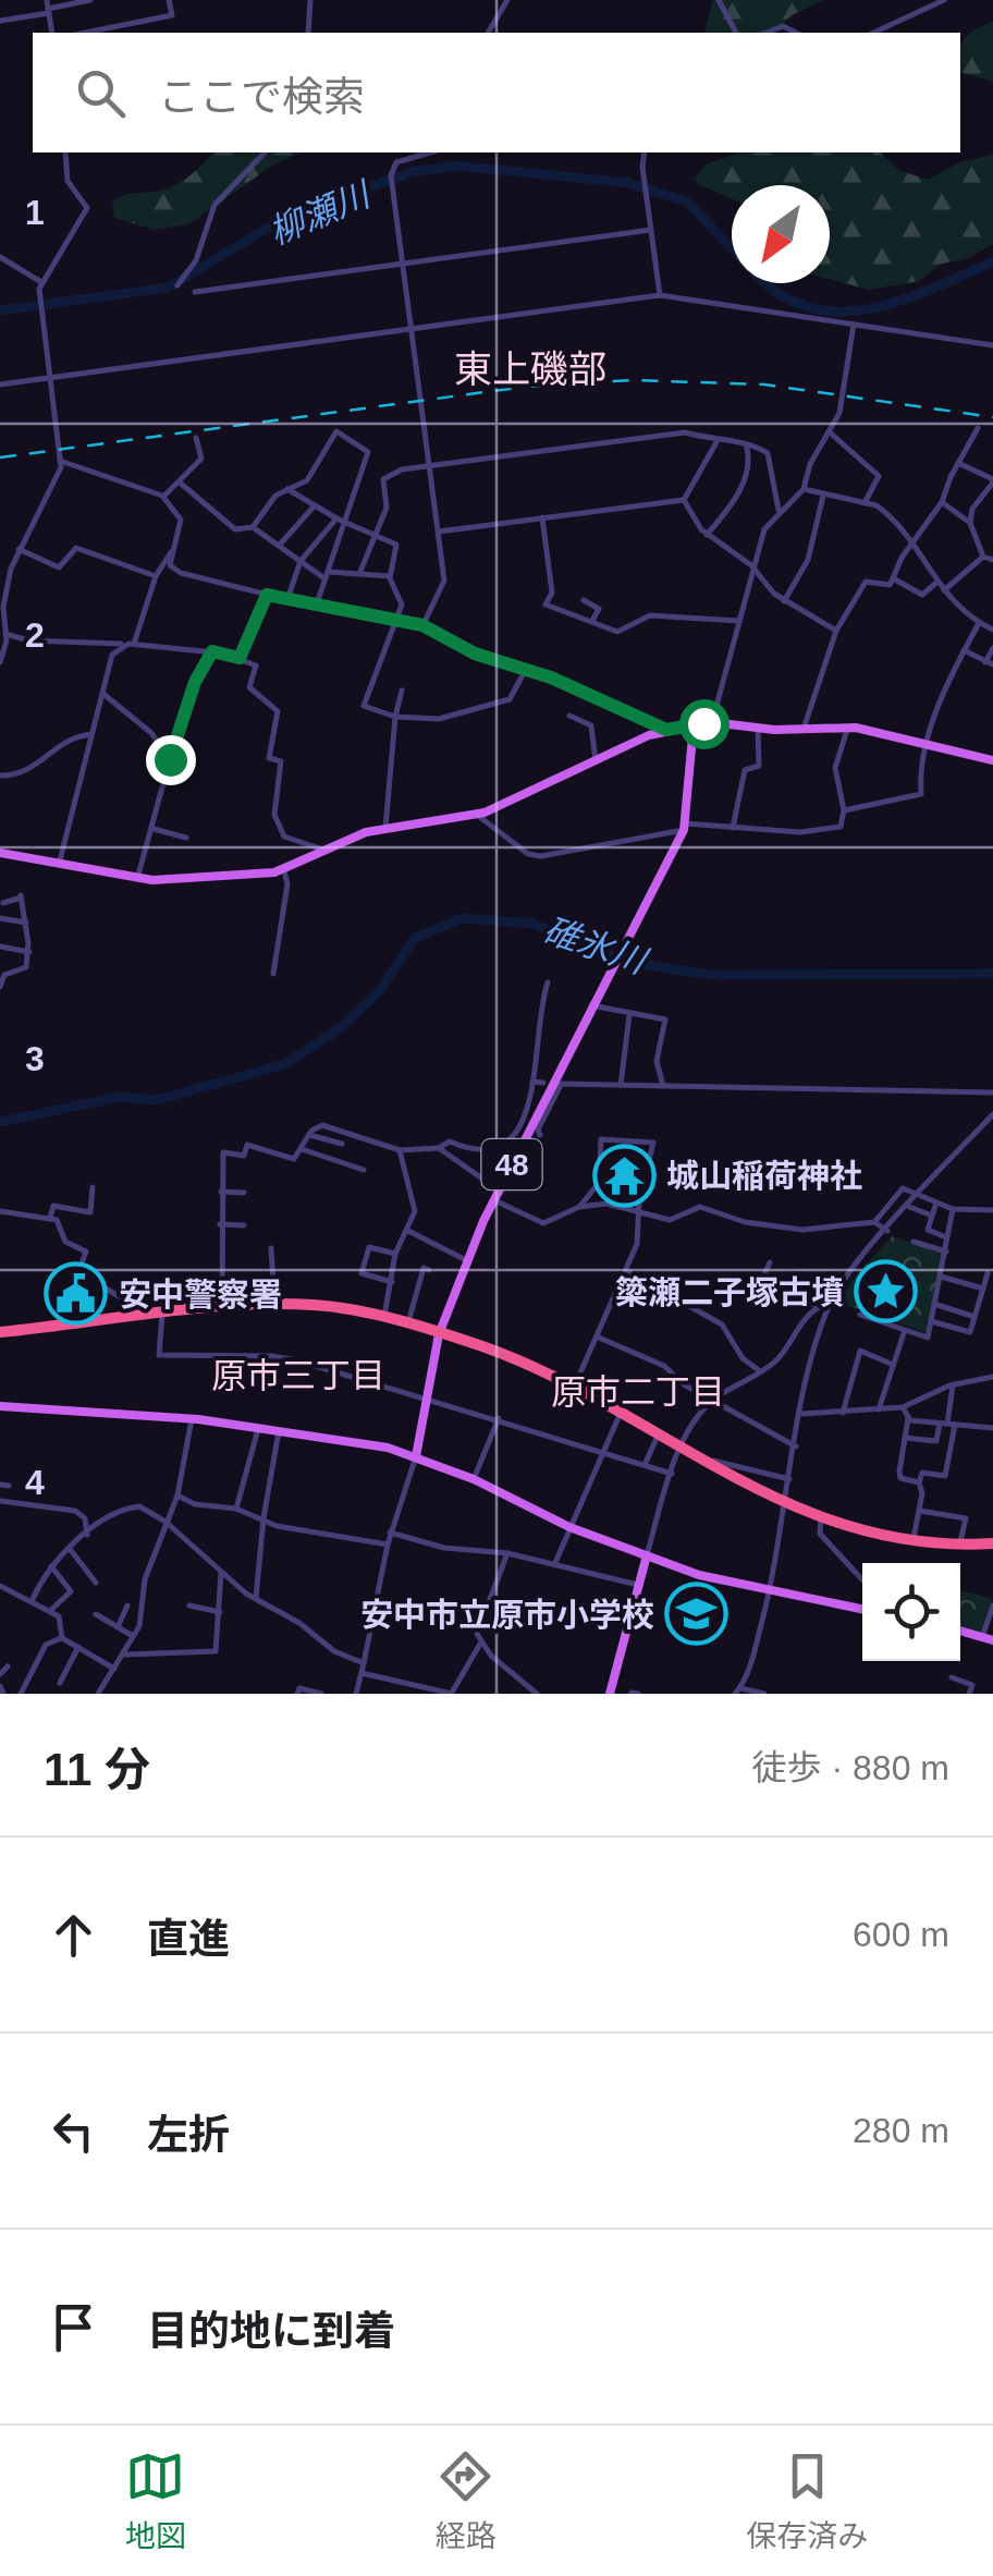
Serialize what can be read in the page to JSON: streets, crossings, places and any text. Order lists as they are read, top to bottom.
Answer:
{
  "streets": {
    "main road": ["48"]
  },
  "districts": ["東上磯部", "原市三丁目", "原市二丁目"],
  "water": ["柳瀬川", "碓氷川"],
  "places": {
    "temple": ["城山稲荷神社"],
    "place": ["簗瀬二子塚古墳"],
    "public building": ["安中警察署"],
    "school or university": ["安中市立原市小学校"]
  },
  "north": "bottom left",
  "page": {
    "search": "ここで検索",
    "heading": ["11 分", "徒歩 · 880 m"],
    "list": [
      ["直進", "600 m"],
      ["左折", "280 m"],
      "目的地に到着"
    ],
    "nav": ["地図", "経路", "保存済み"]
  },
  "grid": {
    "rows": [
      "1",
      "2",
      "3",
      "4"
    ]
  }
}
